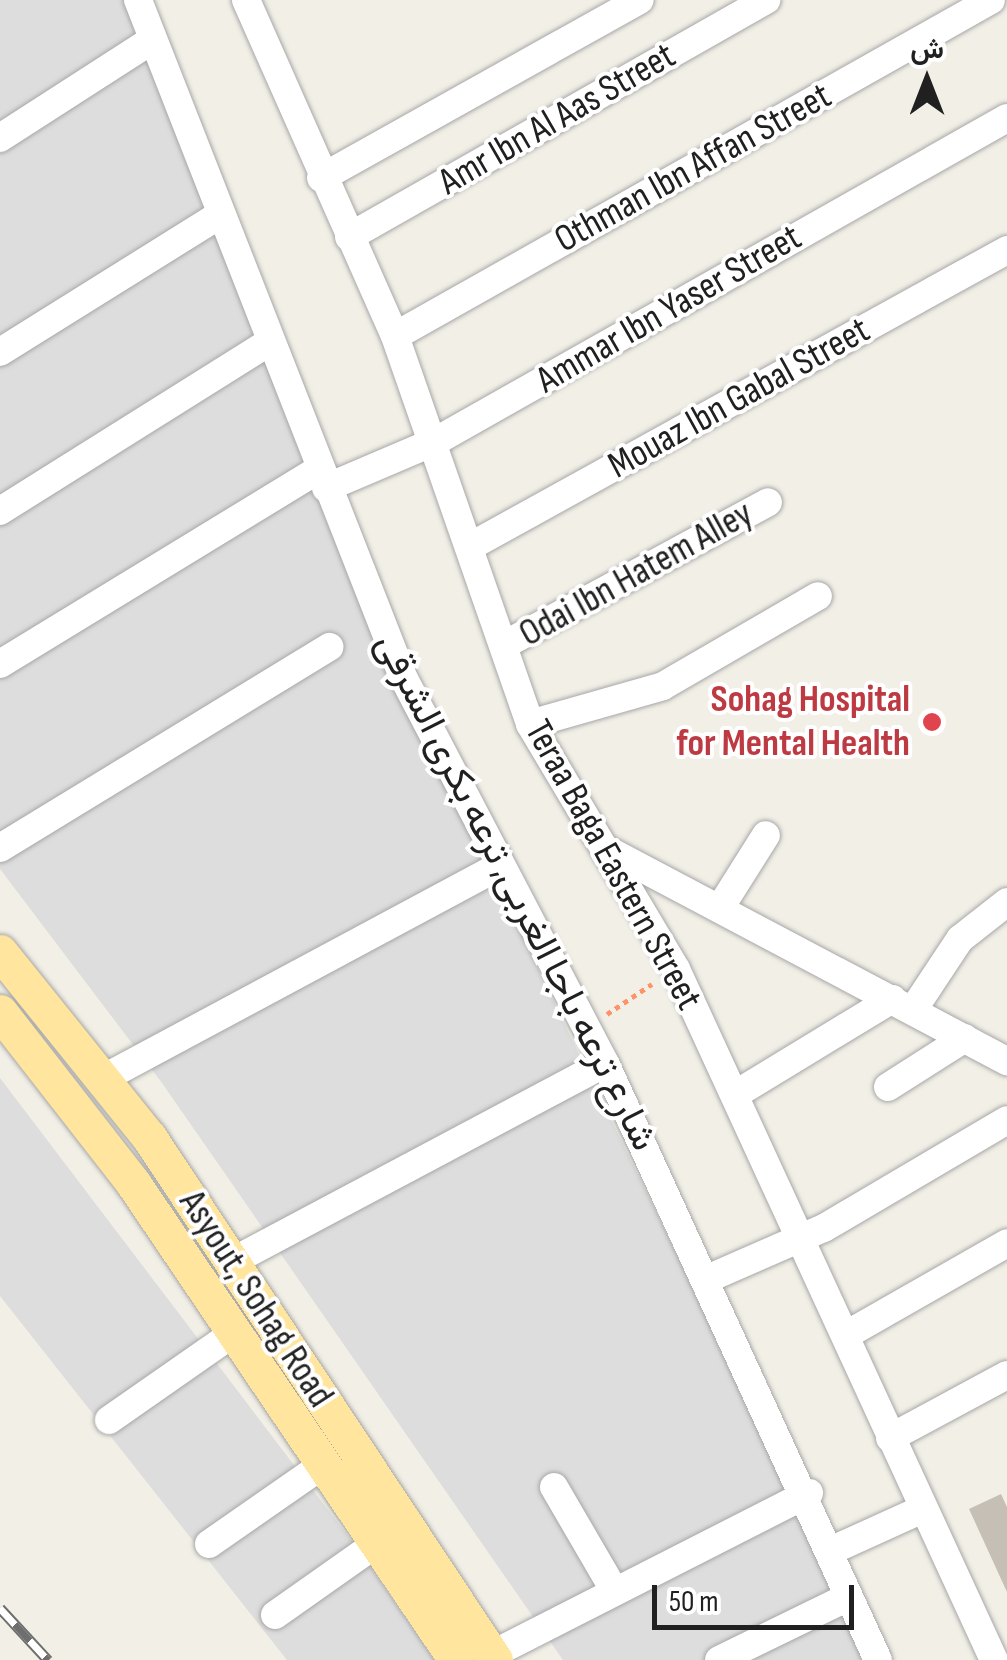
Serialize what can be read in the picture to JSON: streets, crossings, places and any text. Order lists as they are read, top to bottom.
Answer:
{
  "streets": {
    "main road": ["Asyout, Sohag Road"],
    "street": [
      "Amr Ibn Al Aas Street",
      "Othman Ibn Affan Street",
      "Ammar Ibn Yaser Street",
      "Mouaz Ibn Gabal Street",
      "Odai Ibn Hatem Alley",
      "Teraa Baga Eastern Street",
      "شارع ترعه باجا الغربى, ترعه بكرى الشرقى"
    ]
  },
  "crossings": [
    ["Amr Ibn Al Aas Street", "Teraa Baga Eastern Street"],
    ["Othman Ibn Affan Street", "Teraa Baga Eastern Street"],
    ["Ammar Ibn Yaser Street", "Teraa Baga Eastern Street"],
    ["Ammar Ibn Yaser Street", "شارع ترعه باجا الغربى, ترعه بكرى الشرقى"],
    ["Mouaz Ibn Gabal Street", "Teraa Baga Eastern Street"],
    ["Odai Ibn Hatem Alley", "Teraa Baga Eastern Street"]
  ],
  "places": ["Sohag Hospital for Mental Health"],
  "scale_bar": "50 m",
  "north": "top"
}
